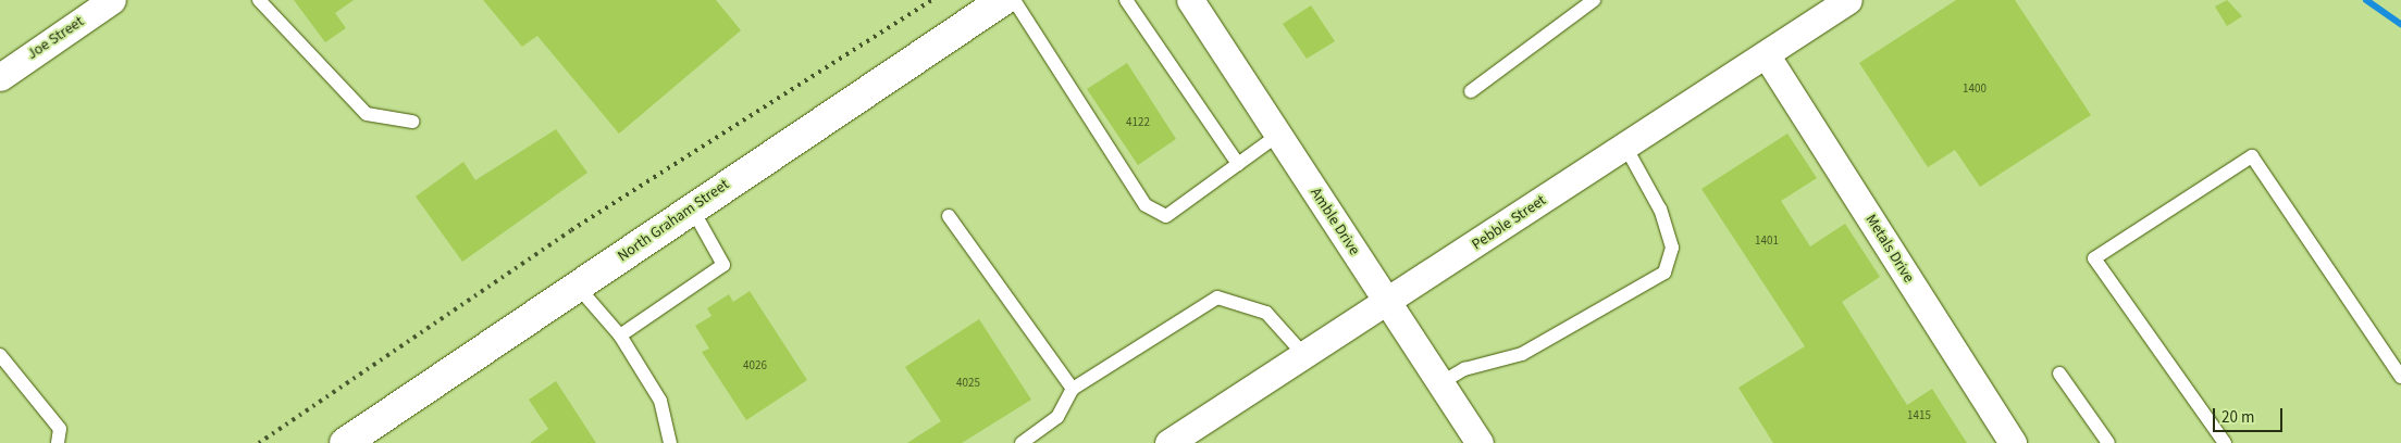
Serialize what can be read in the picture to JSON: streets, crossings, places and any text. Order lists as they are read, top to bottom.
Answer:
{
  "streets": {
    "main road": ["North Graham Street"],
    "street": [
      "Joe Street",
      "Amble Drive",
      "Pebble Street",
      "Metals Drive"
    ]
  },
  "crossings": [
    ["Amble Drive", "Pebble Street"],
    ["Pebble Street", "Metals Drive"]
  ],
  "house_numbers": [
    "1400",
    "4122",
    "1401",
    "4026",
    "4025",
    "1415"
  ],
  "scale_bar": "20 m"
}
